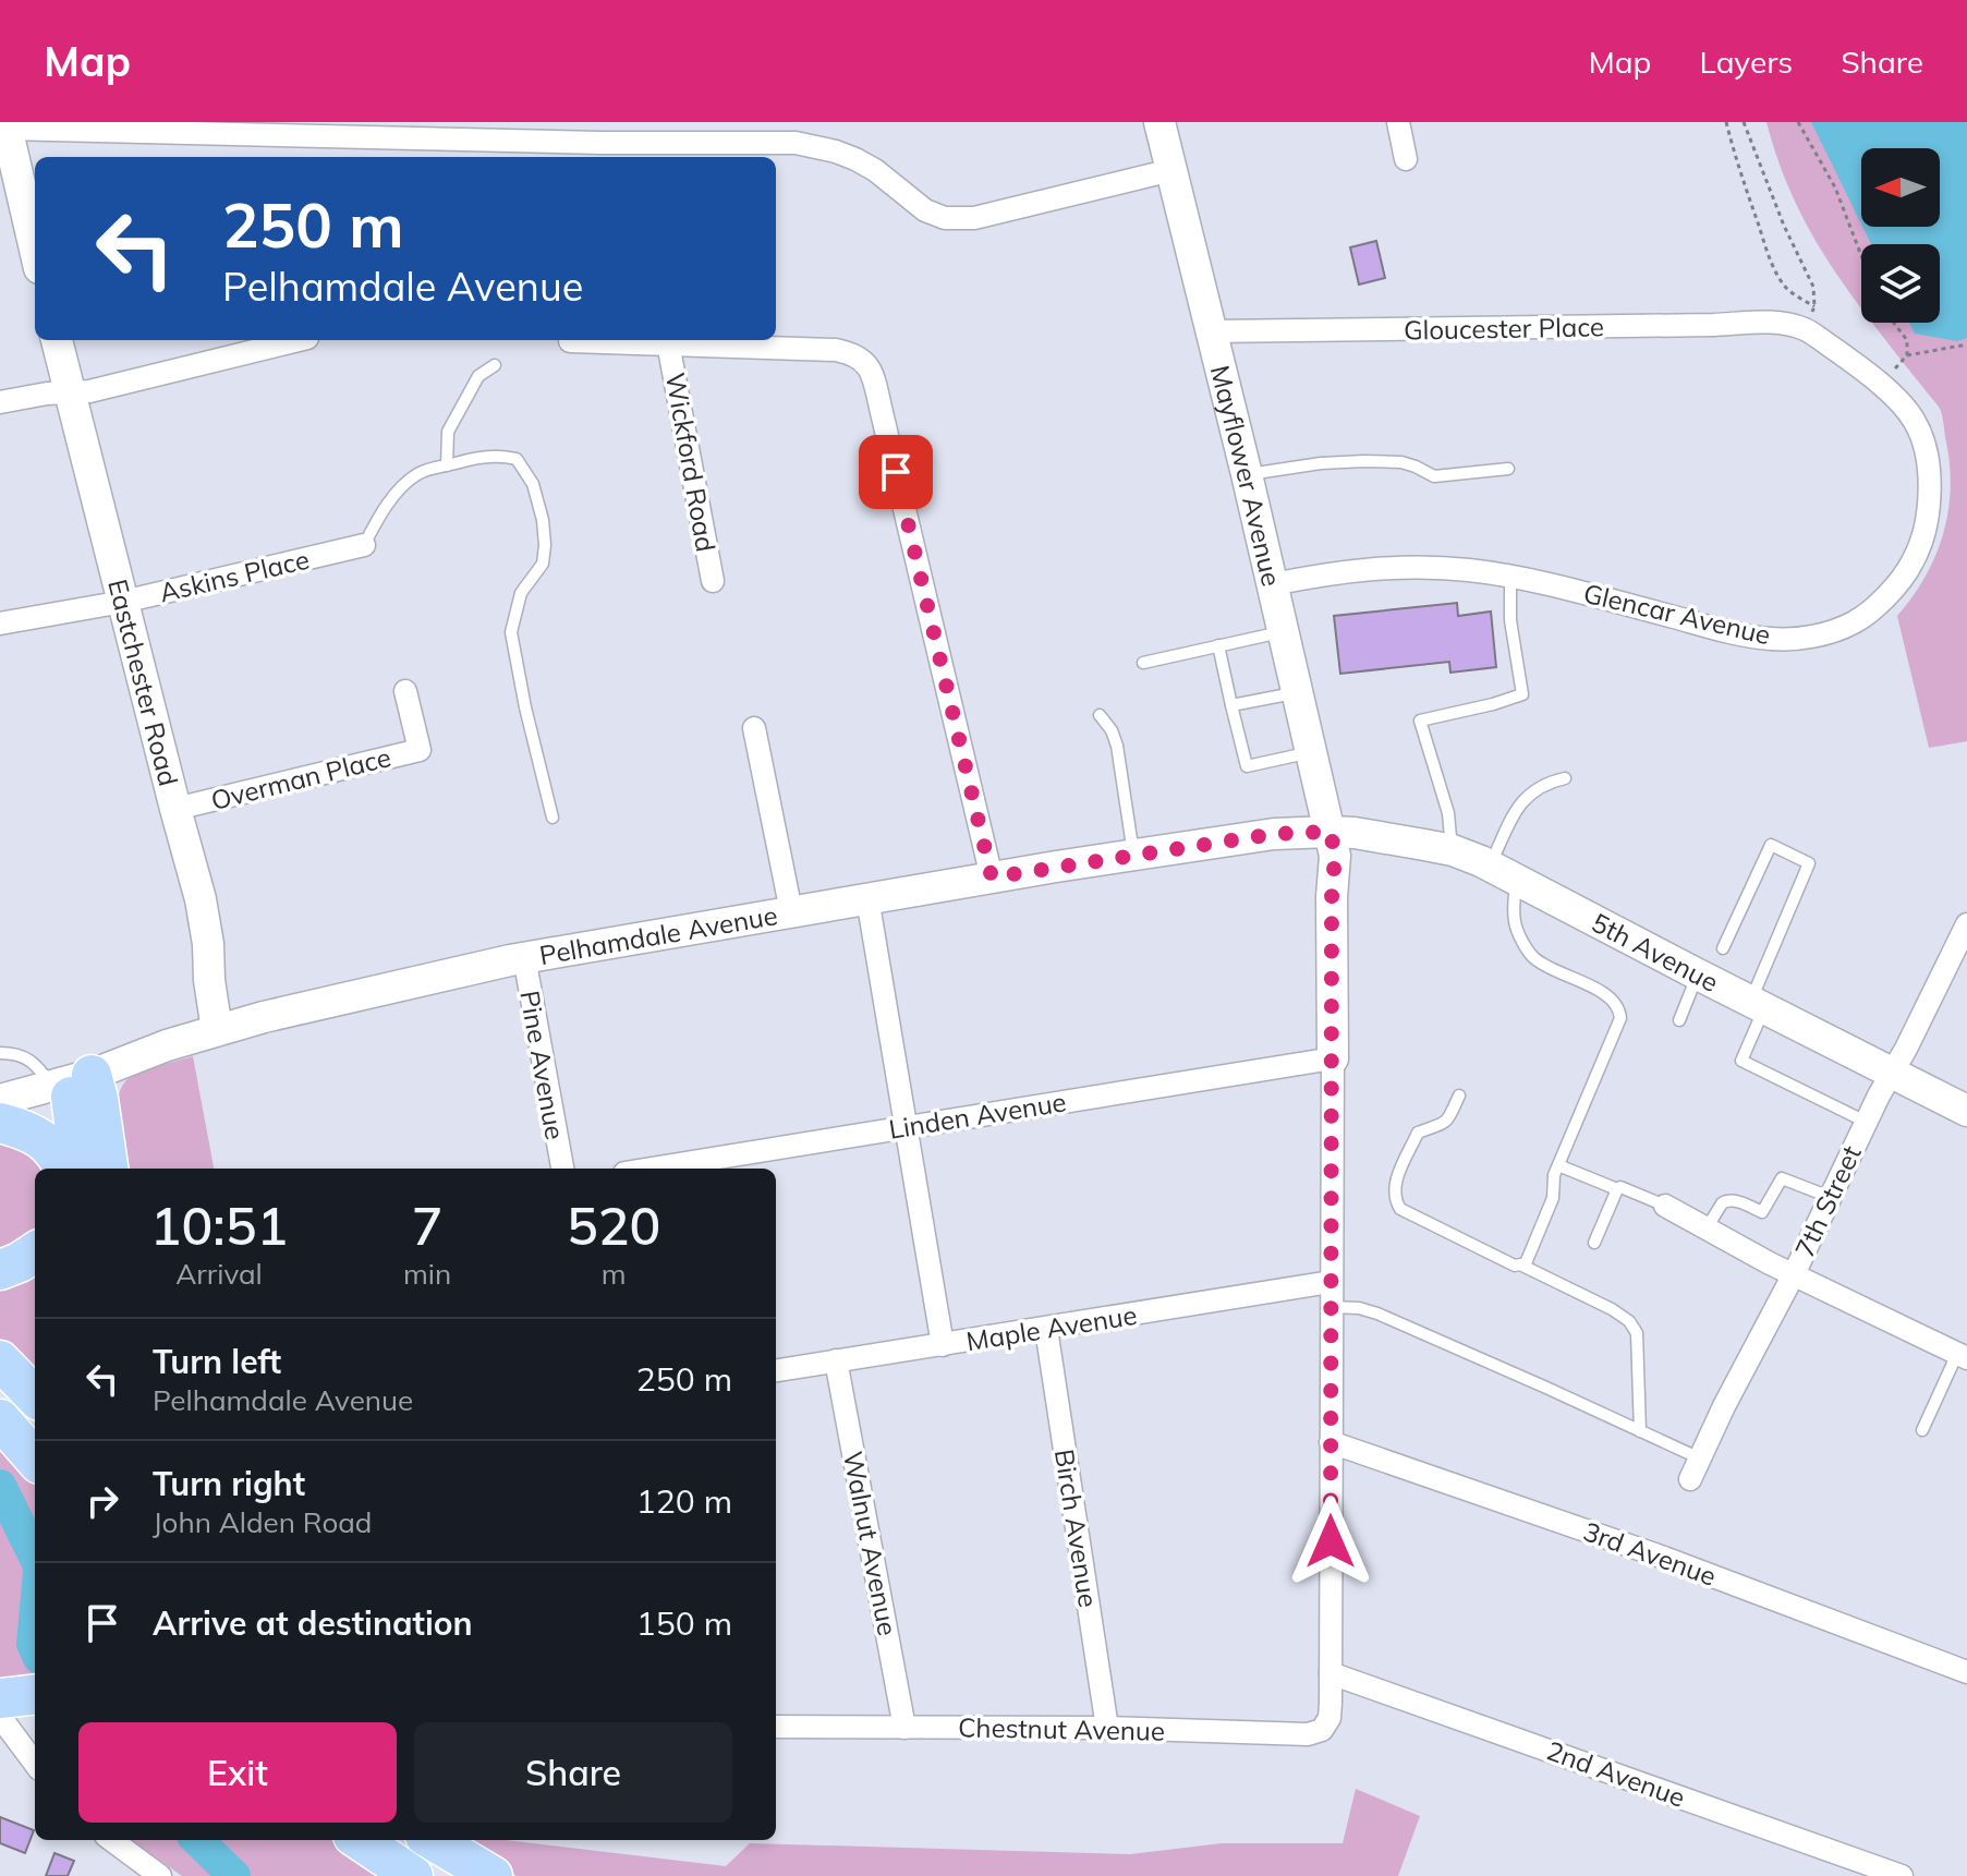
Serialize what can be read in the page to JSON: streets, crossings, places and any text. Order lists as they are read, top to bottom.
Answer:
{
  "streets": {
    "street": [
      "Gloucester Place",
      "Wickford Road",
      "Mayflower Avenue",
      "Askins Place",
      "Glencar Avenue",
      "Eastchester Road",
      "Overman Place",
      "Pelhamdale Avenue",
      "5th Avenue",
      "Pine Avenue",
      "Linden Avenue",
      "7th Street",
      "Maple Avenue",
      "Birch Avenue",
      "Walnut Avenue",
      "3rd Avenue",
      "Chestnut Avenue",
      "2nd Avenue"
    ]
  },
  "crossings": [
    ["Gloucester Place", "Mayflower Avenue"],
    ["Gloucester Place", "Glencar Avenue"],
    ["Mayflower Avenue", "Glencar Avenue"],
    ["Mayflower Avenue", "Pelhamdale Avenue"],
    ["Mayflower Avenue", "5th Avenue"],
    ["Mayflower Avenue", "Linden Avenue"],
    ["Askins Place", "Eastchester Road"],
    ["Eastchester Road", "Overman Place"],
    ["Eastchester Road", "Pelhamdale Avenue"],
    ["Pelhamdale Avenue", "5th Avenue"],
    ["Pelhamdale Avenue", "Pine Avenue"],
    ["5th Avenue", "7th Street"],
    ["Maple Avenue", "Birch Avenue"],
    ["Maple Avenue", "Walnut Avenue"],
    ["Birch Avenue", "Chestnut Avenue"],
    ["Walnut Avenue", "Chestnut Avenue"],
    ["Chestnut Avenue", "2nd Avenue"]
  ],
  "north": "left",
  "page": {
    "header": "Map",
    "nav": ["Map", "Layers", "Share"],
    "turn": ["250 m", "Pelhamdale Avenue"],
    "eta": [
      "10:51",
      "Arrival",
      "7",
      "min",
      "520",
      "m"
    ],
    "list": [
      {
        "name": "Turn left",
        "note": "Pelhamdale Avenue",
        "value": "250 m"
      },
      {
        "name": "Turn right",
        "note": "John Alden Road",
        "value": "120 m"
      },
      {
        "name": "Arrive at destination",
        "value": "150 m"
      }
    ],
    "buttons": ["Exit", "Share"]
  }
}
